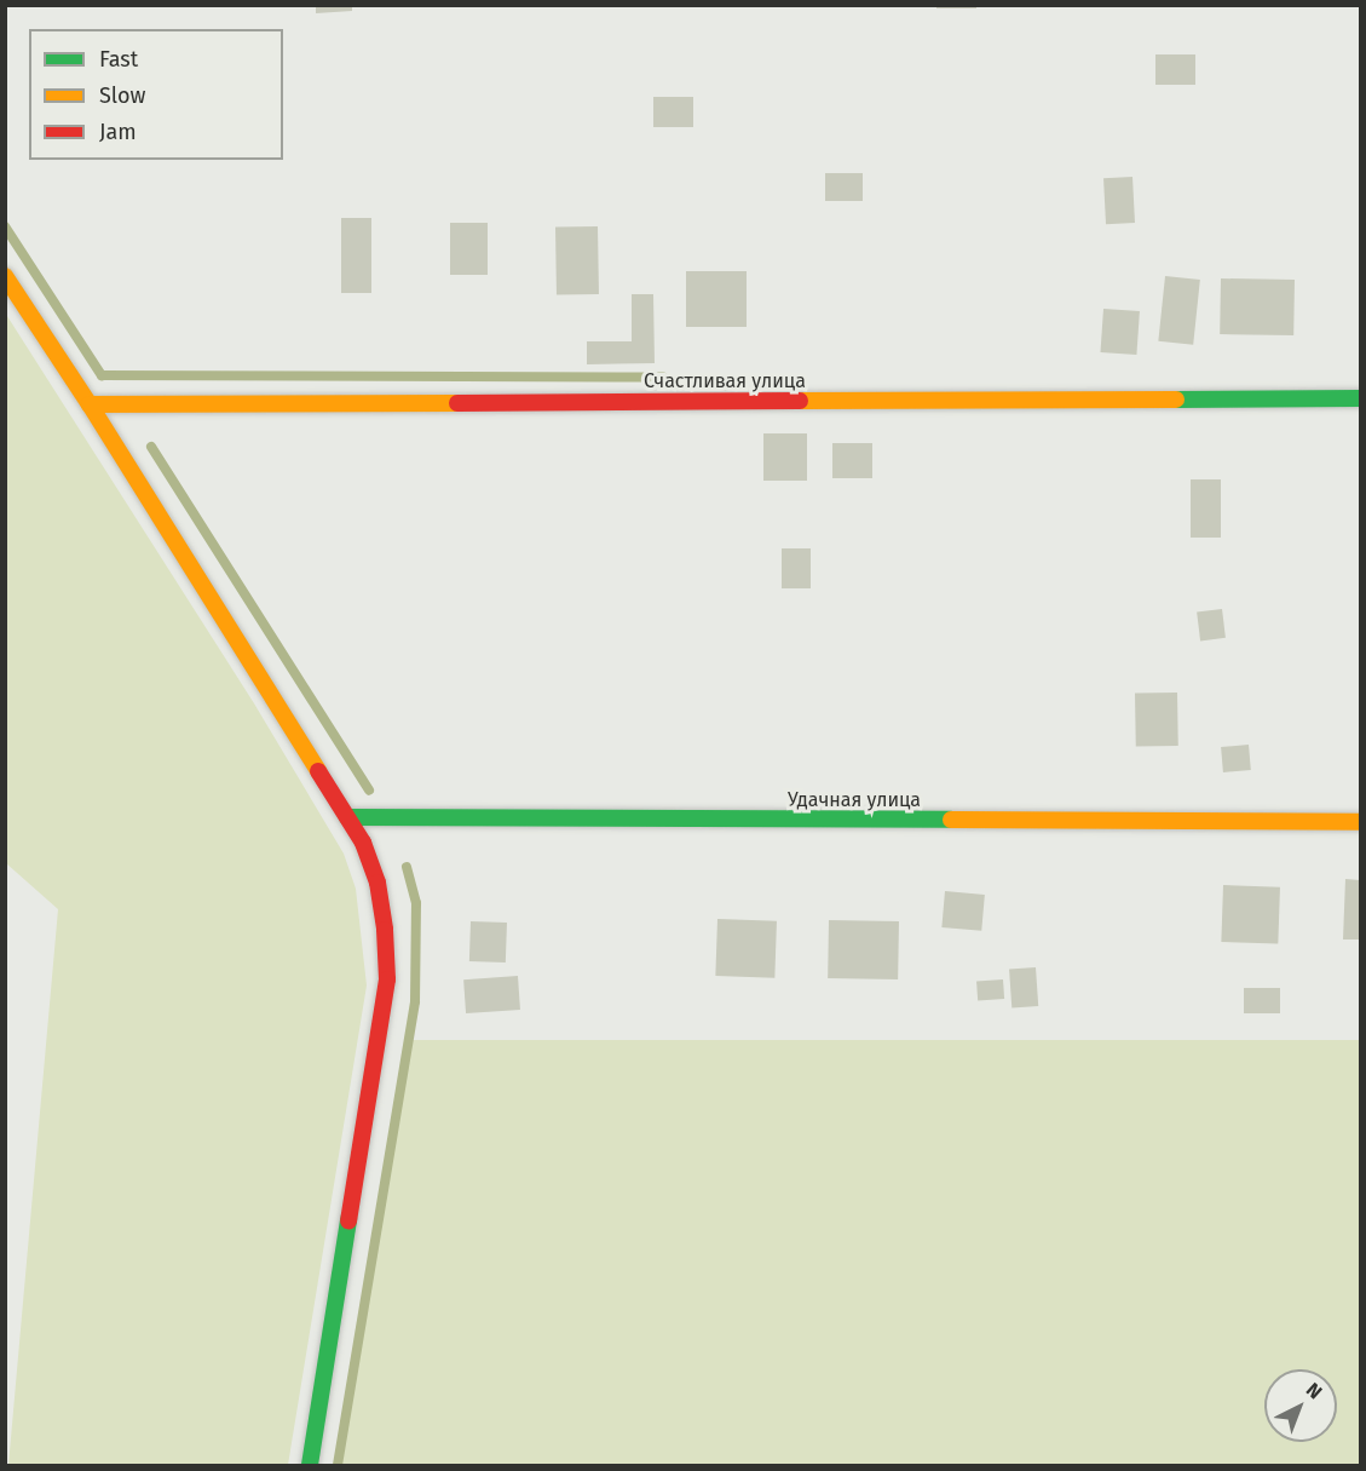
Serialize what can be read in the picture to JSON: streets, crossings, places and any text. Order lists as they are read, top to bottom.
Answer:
{
  "streets": {
    "street": ["Счастливая улица", "Удачная улица"]
  },
  "legend": ["Fast", "Slow", "Jam"],
  "north": "top right"
}
